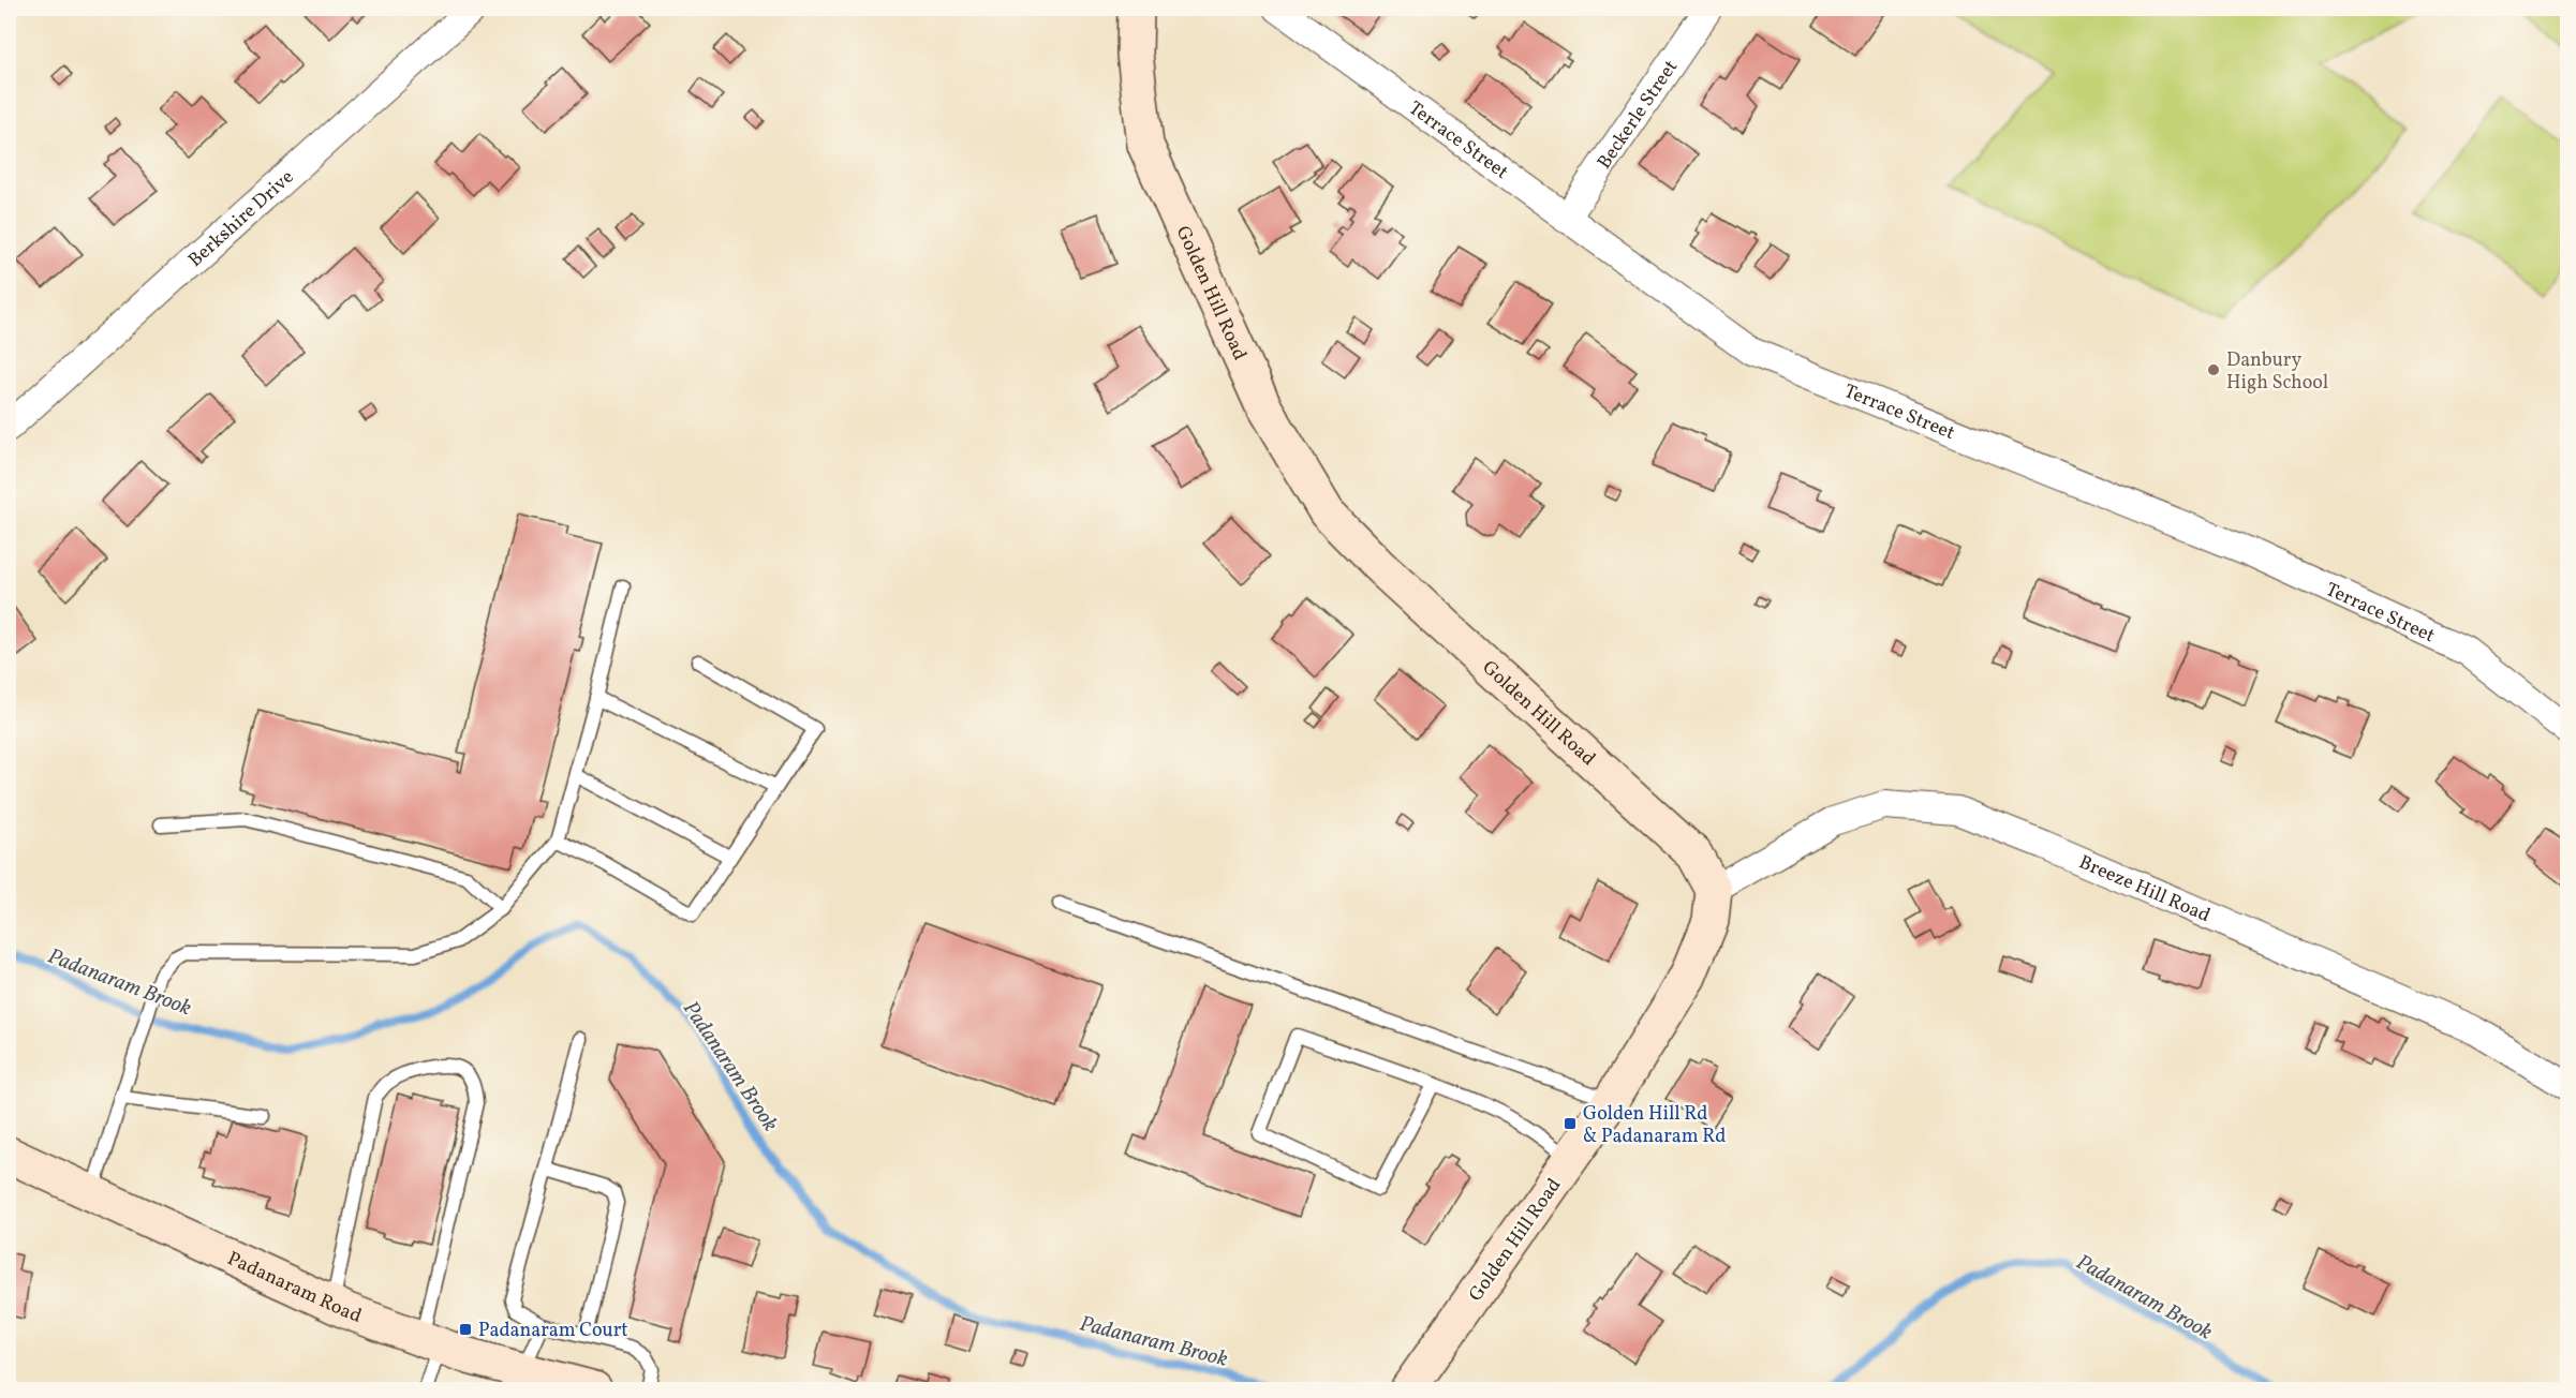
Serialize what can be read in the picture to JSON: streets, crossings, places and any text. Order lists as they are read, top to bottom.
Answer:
{
  "streets": {
    "street": [
      "Beckerle Street",
      "Terrace Street",
      "Berkshire Drive",
      "Golden Hill Road",
      "Breeze Hill Road",
      "Padanaram Road"
    ]
  },
  "crossings": [
    ["Beckerle Street", "Terrace Street"],
    ["Golden Hill Road", "Breeze Hill Road"]
  ],
  "water": ["Padanaram Brook"],
  "places": {
    "other": ["Danbury High School"],
    "transit": ["Golden Hill Rd & Padanaram Rd", "Padanaram Court"]
  }
}
